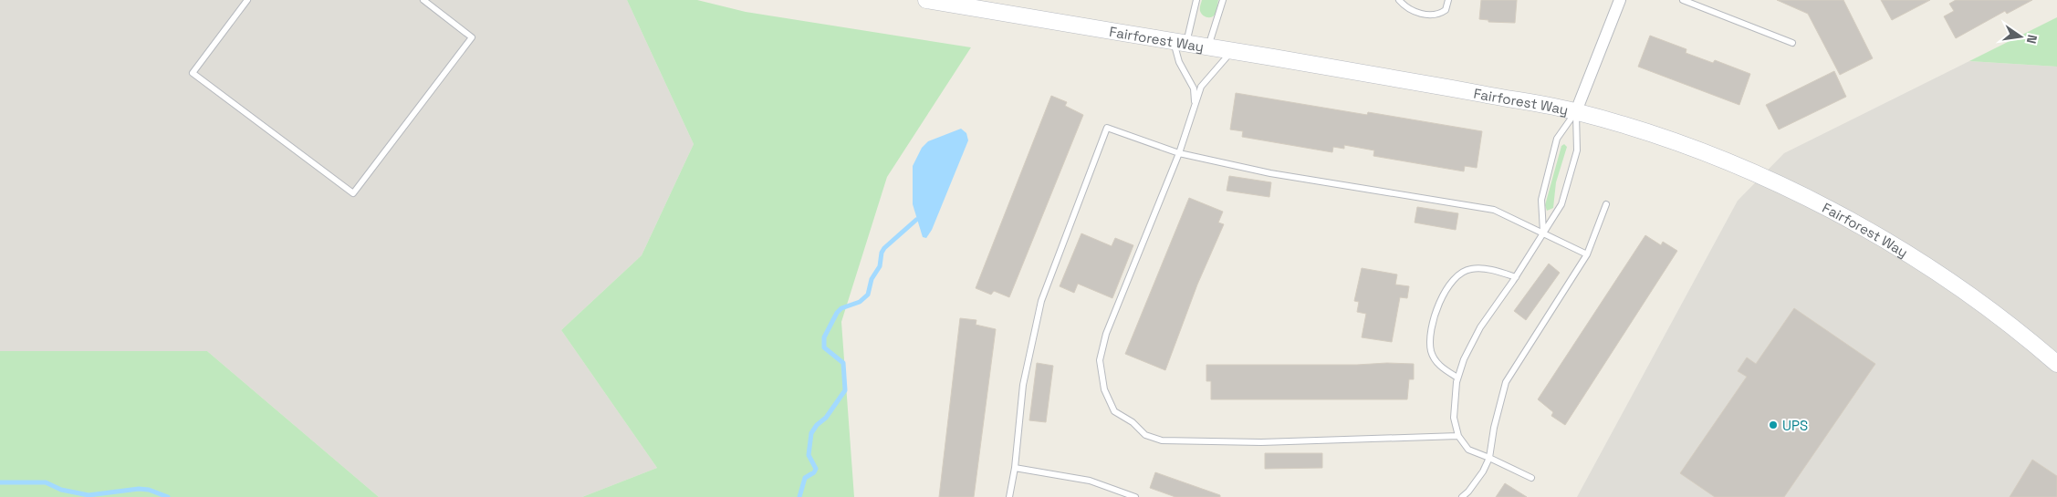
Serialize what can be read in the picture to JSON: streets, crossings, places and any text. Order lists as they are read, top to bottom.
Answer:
{
  "streets": {
    "main road": ["Fairforest Way"]
  },
  "places": ["UPS"],
  "north": "right"
}
